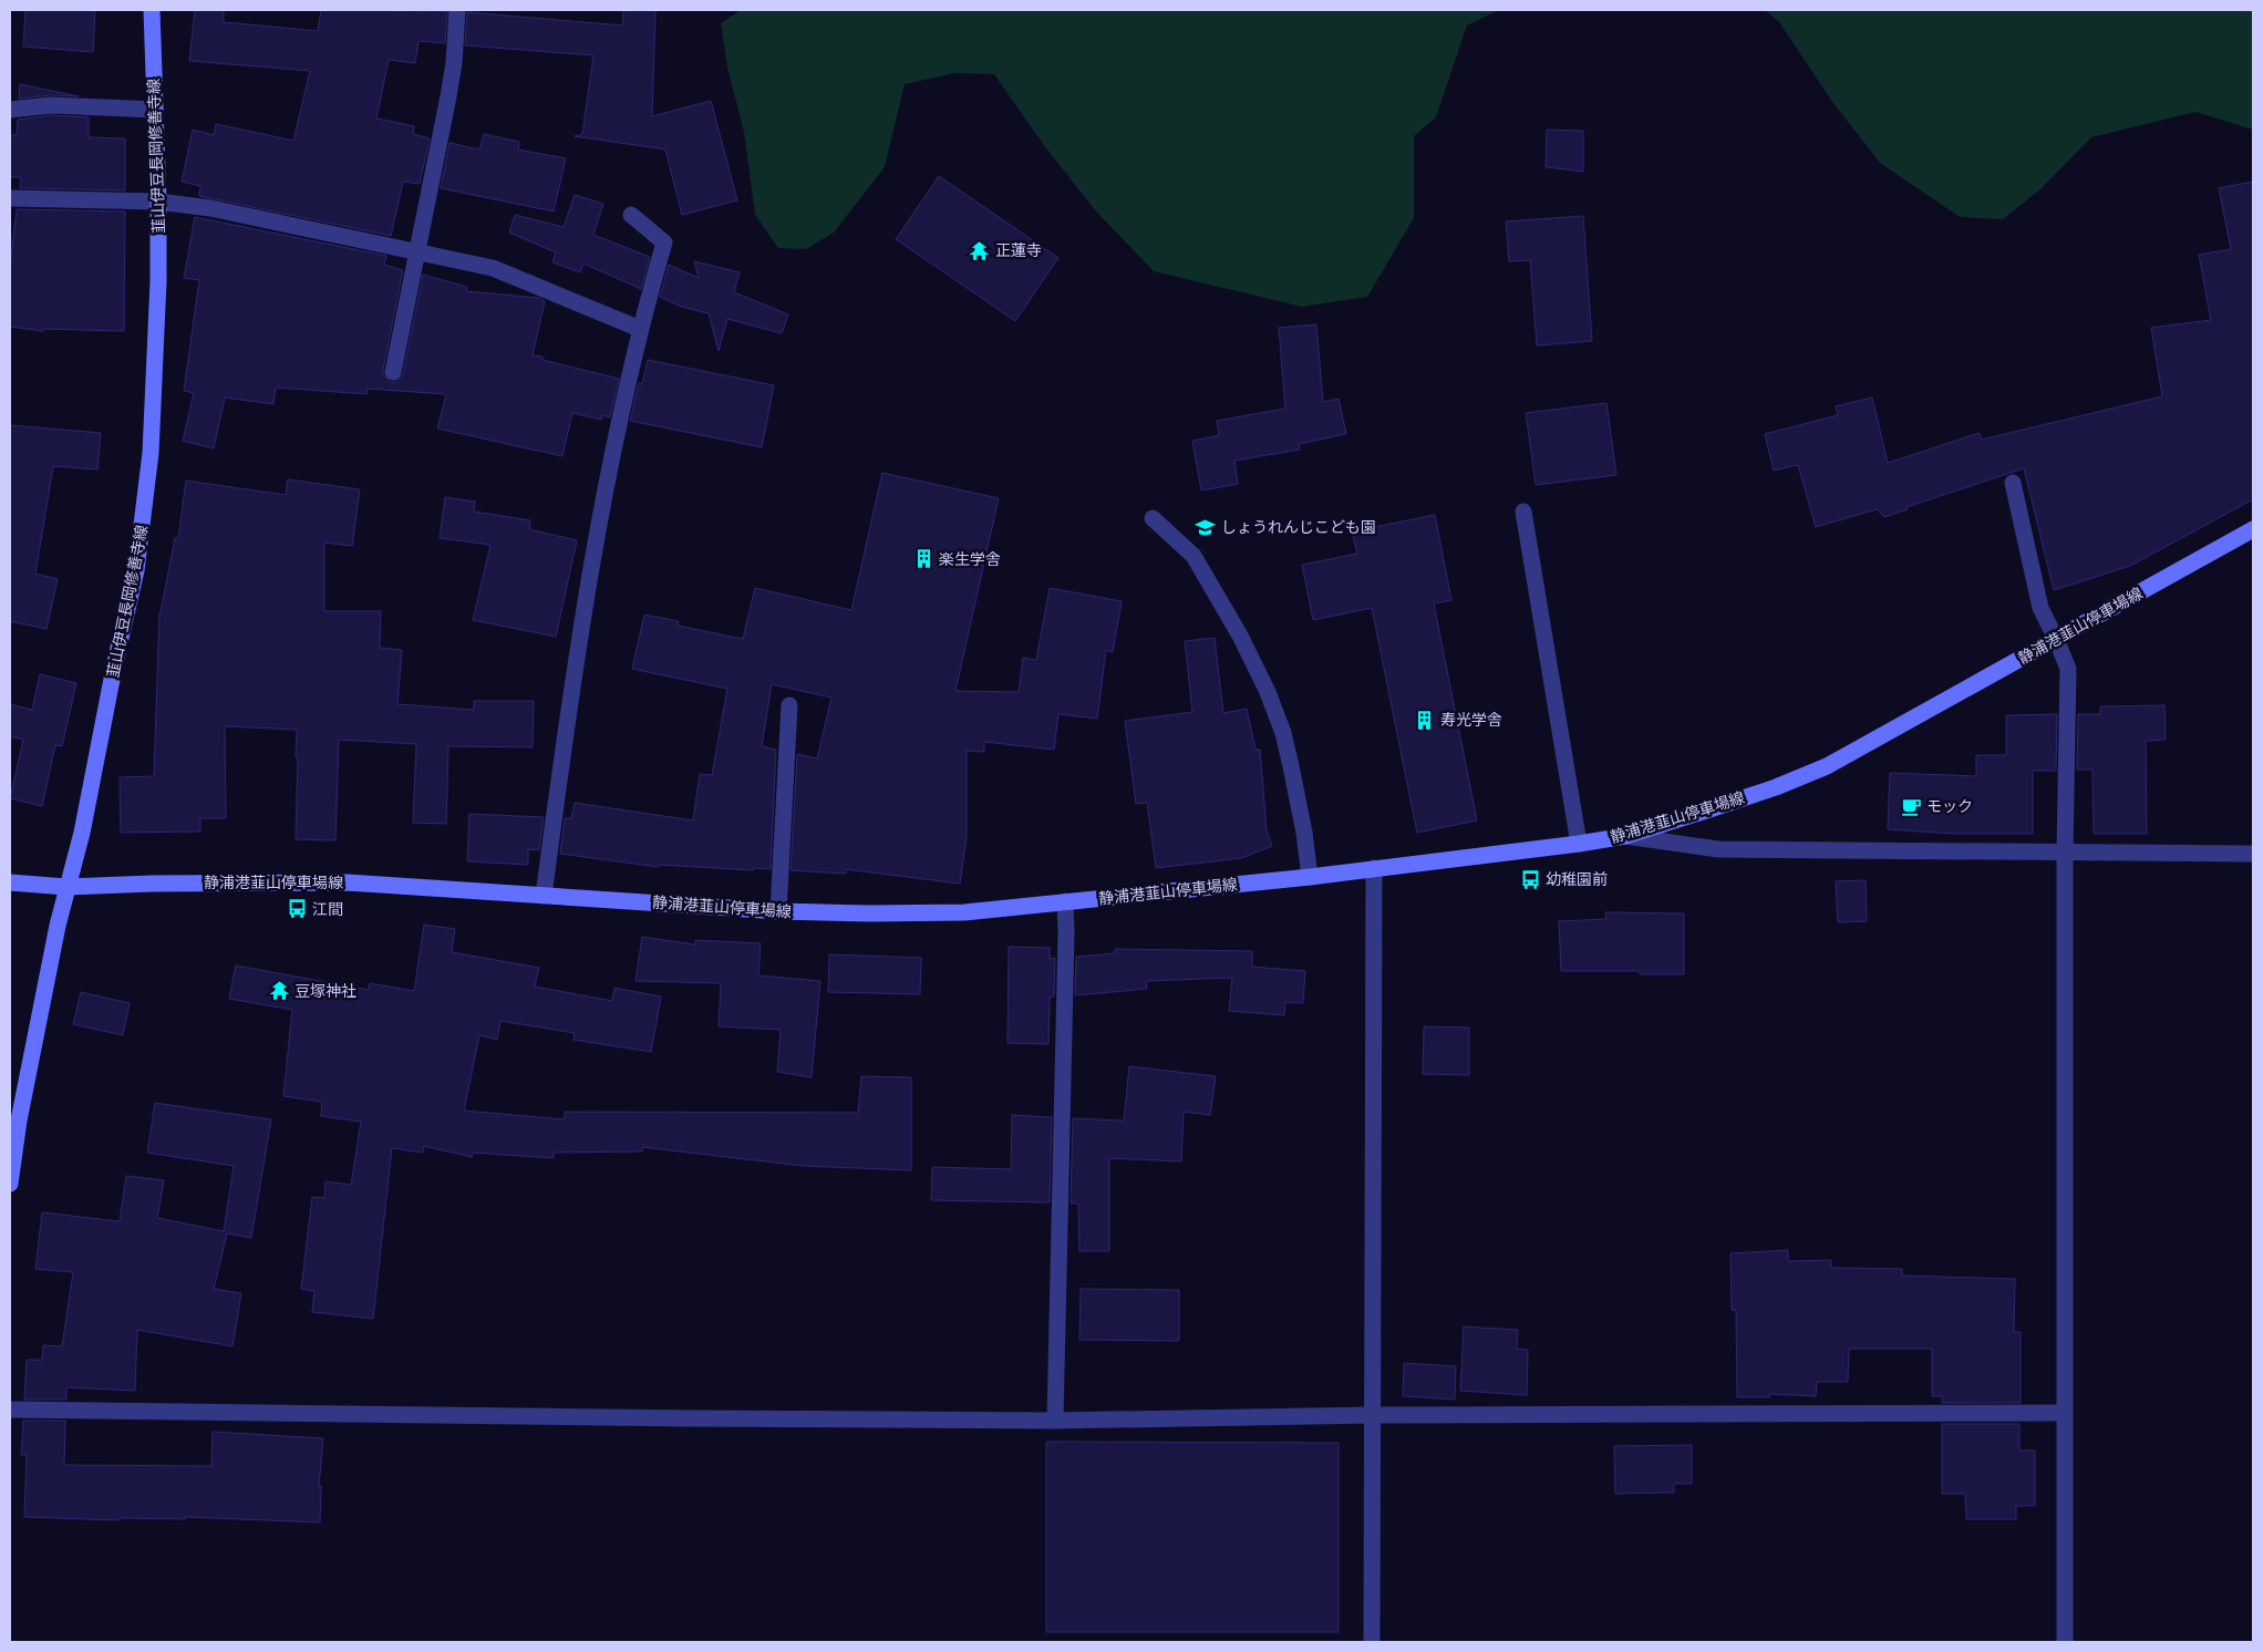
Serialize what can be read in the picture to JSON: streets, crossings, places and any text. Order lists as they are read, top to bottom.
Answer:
{
  "streets": {
    "main road": ["韮山伊豆長岡修善寺線", "静浦港韮山停車場線"]
  },
  "crossings": [
    ["韮山伊豆長岡修善寺線", "静浦港韮山停車場線"]
  ],
  "places": {
    "temple": ["正蓮寺", "豆塚神社"],
    "school or university": ["しょうれんじこども園"],
    "building": ["楽生学舎", "寿光学舎"],
    "cafe": ["モック"],
    "bus stop": ["幼稚園前", "江間"]
  }
}
